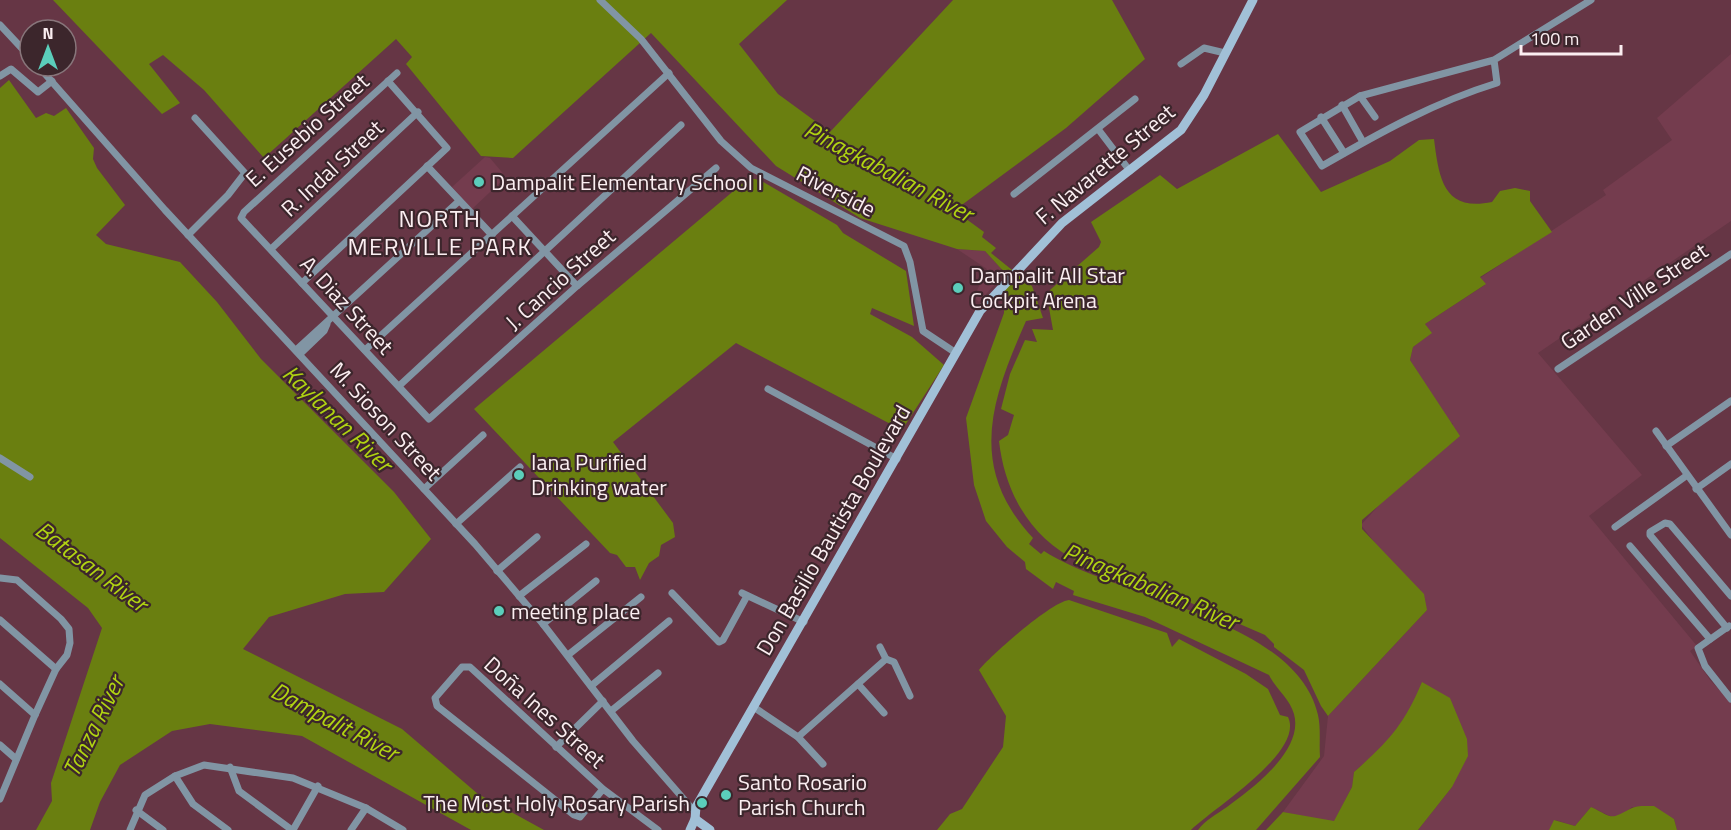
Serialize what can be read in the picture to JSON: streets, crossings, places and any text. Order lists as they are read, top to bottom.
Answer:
{
  "streets": {
    "main road": ["F. Navarette Street", "Don Basilio Bautista Boulevard"],
    "street": [
      "E. Eusebio Street",
      "R. Indal Street",
      "Riverside",
      "J. Cancio Street",
      "Garden Ville Street",
      "A. Diaz Street",
      "M. Sioson Street",
      "Doña Ines Street"
    ]
  },
  "crossings": [
    ["E. Eusebio Street", "A. Diaz Street"],
    ["F. Navarette Street", "Don Basilio Bautista Boulevard"],
    ["R. Indal Street", "A. Diaz Street"],
    ["Riverside", "Don Basilio Bautista Boulevard"],
    ["J. Cancio Street", "A. Diaz Street"],
    ["M. Sioson Street", "Don Basilio Bautista Boulevard"]
  ],
  "districts": ["NORTH MERVILLE PARK"],
  "water": [
    "Pinagkabalian River",
    "Kaylanan River",
    "Batasan River",
    "Dampalit River",
    "Tanza River"
  ],
  "places": [
    "Dampalit Elementary School I",
    "Dampalit All Star Cockpit Arena",
    "Iana Purified Drinking water",
    "meeting place",
    "Santo Rosario Parish Church",
    "The Most Holy Rosary Parish"
  ],
  "scale_bar": "100 m",
  "north": "top"
}
